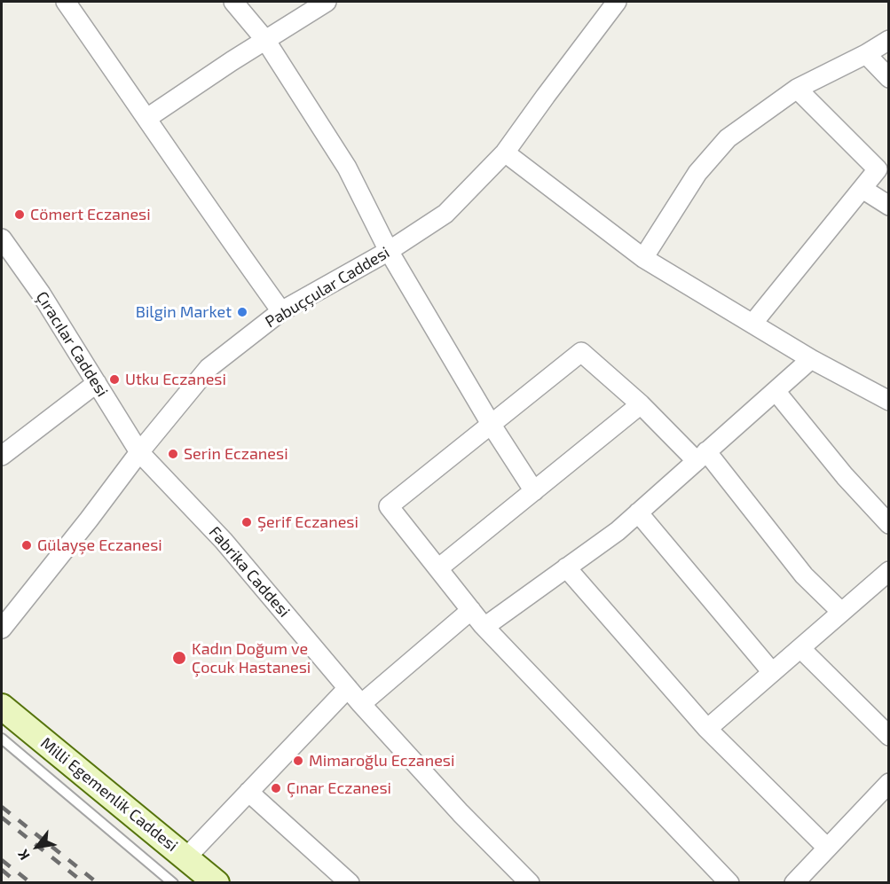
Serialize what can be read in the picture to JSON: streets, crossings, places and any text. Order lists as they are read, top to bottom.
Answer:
{
  "streets": {
    "main road": ["Milli Egemenlik Caddesi"],
    "street": ["Pabuççular Caddesi", "Çıracılar Caddesi", "Fabrika Caddesi"]
  },
  "crossings": [
    ["Pabuççular Caddesi", "Çıracılar Caddesi"],
    ["Pabuççular Caddesi", "Fabrika Caddesi"],
    ["Çıracılar Caddesi", "Fabrika Caddesi"]
  ],
  "places": [
    "Cömert Eczanesi",
    "Bilgin Market",
    "Utku Eczanesi",
    "Serin Eczanesi",
    "Şerif Eczanesi",
    "Gülayşe Eczanesi",
    "Kadın Doğum ve Çocuk Hastanesi",
    "Mimaroğlu Eczanesi",
    "Çınar Eczanesi"
  ],
  "north": "bottom left"
}
